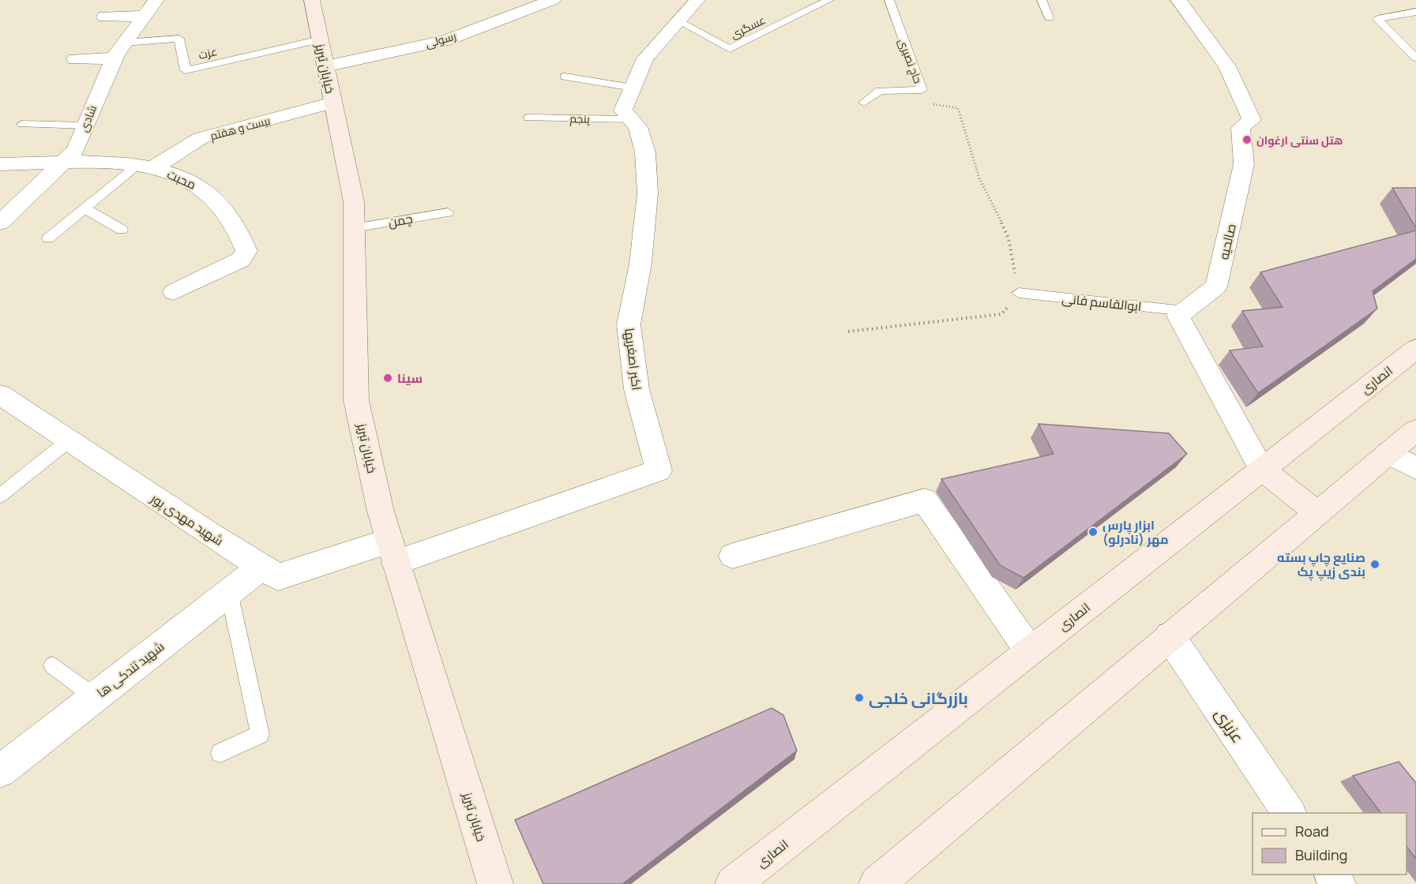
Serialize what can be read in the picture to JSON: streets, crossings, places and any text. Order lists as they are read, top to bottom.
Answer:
{
  "streets": {
    "main road": ["خیابان تبریز", "انصاری"],
    "street": [
      "رسولی",
      "شادی",
      "بیست و هفتم",
      "محبت",
      "صالحیه",
      "اکبر اصغریها",
      "شهید مهدی پور",
      "شهید تندکی ها",
      "عزیزی"
    ],
    "lane": [
      "عسگری",
      "عزت",
      "حاج نصیری",
      "پنجم",
      "چمن",
      "ابوالقاسم فانی"
    ]
  },
  "crossings": [
    ["عسگری", "اکبر اصغریها"],
    ["رسولی", "خیابان تبریز"],
    ["عزت", "خیابان تبریز"],
    ["عزت", "شادی"],
    ["خیابان تبریز", "بیست و هفتم"],
    ["خیابان تبریز", "چمن"],
    ["خیابان تبریز", "اکبر اصغریها"],
    ["خیابان تبریز", "شهید مهدی پور"],
    ["شادی", "محبت"],
    ["پنجم", "اکبر اصغریها"],
    ["بیست و هفتم", "محبت"],
    ["صالحیه", "ابوالقاسم فانی"],
    ["اکبر اصغریها", "شهید مهدی پور"],
    ["شهید مهدی پور", "شهید تندکی ها"]
  ],
  "places": [
    "هتل سنتی ارغوان",
    "سینا",
    "ابزار پارس مهر (نادرلو)",
    "صنایع چاپ بسته بندی زیپ پک",
    "بازرگانی خلجی"
  ],
  "legend": ["Road", "Building"]
}
